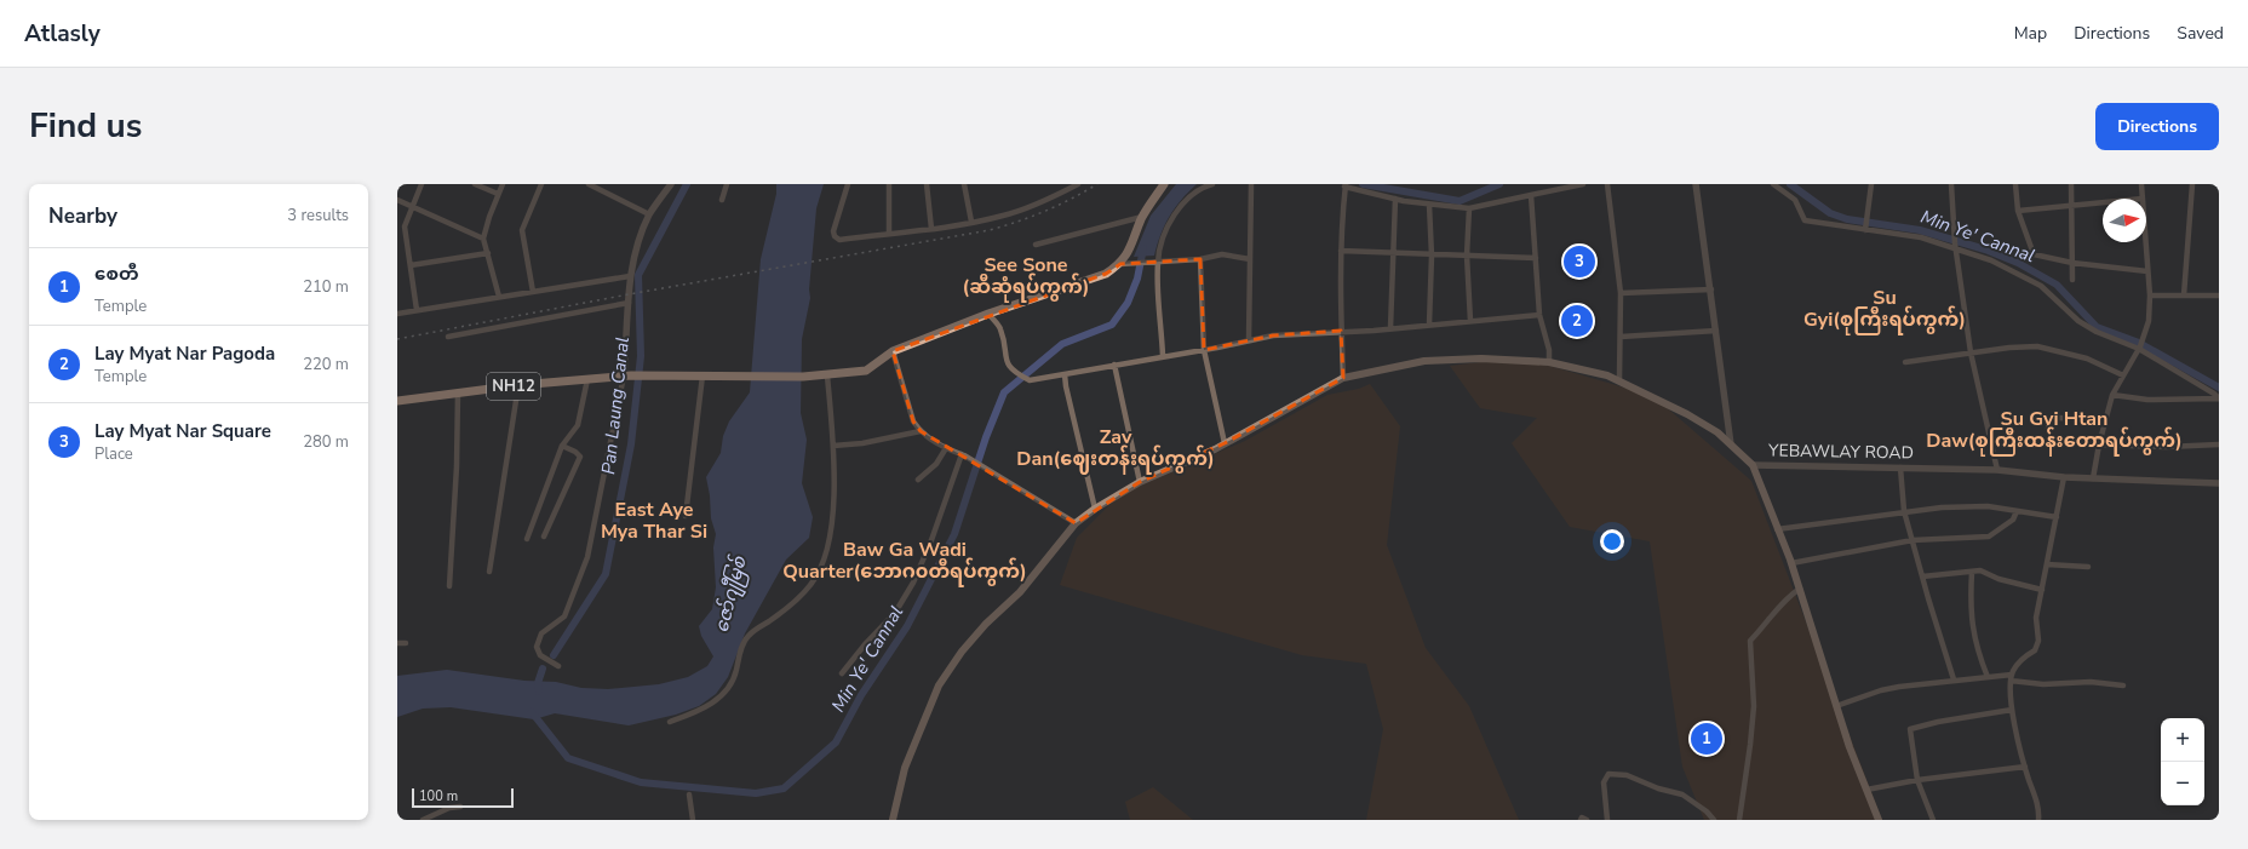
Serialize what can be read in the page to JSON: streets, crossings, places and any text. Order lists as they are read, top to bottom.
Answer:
{
  "streets": {
    "highway": ["NH12"],
    "street": ["YEBAWLAY ROAD"]
  },
  "districts": [
    "See Sone (ဆီဆုံရပ်ကွက်)",
    "Su Gyi(စုကြီးရပ်ကွက်)",
    "Su Gyi Htan Daw(စုကြီးထန်းတောရပ်ကွက်)",
    "Zay Dan(ဈေးတန်းရပ်ကွက်)",
    "East Aye Mya Thar Si",
    "Baw Ga Wadi Quarter(ဘောဂ၀တီရပ်ကွက်)"
  ],
  "water": ["Min Ye' Cannal", "Pan Laung Canal", "ဇော်ဂျီမြစ်"],
  "scale_bar": "100 m",
  "north": "right",
  "page": {
    "header": "Atlasly",
    "nav": ["Map", "Directions", "Saved"],
    "title": "Find us",
    "buttons": "Directions",
    "heading": ["Nearby", "3 results"],
    "pins": ["3", "2", "1"],
    "list": [
      {
        "mark": "1",
        "name": "စေတီ",
        "note": "Temple",
        "value": "210 m"
      },
      {
        "mark": "2",
        "name": "Lay Myat Nar Pagoda",
        "note": "Temple",
        "value": "220 m"
      },
      {
        "mark": "3",
        "name": "Lay Myat Nar Square",
        "note": "Place",
        "value": "280 m"
      }
    ],
    "map_buttons": ["+", "−"],
    "scale": "100 m"
  }
}
